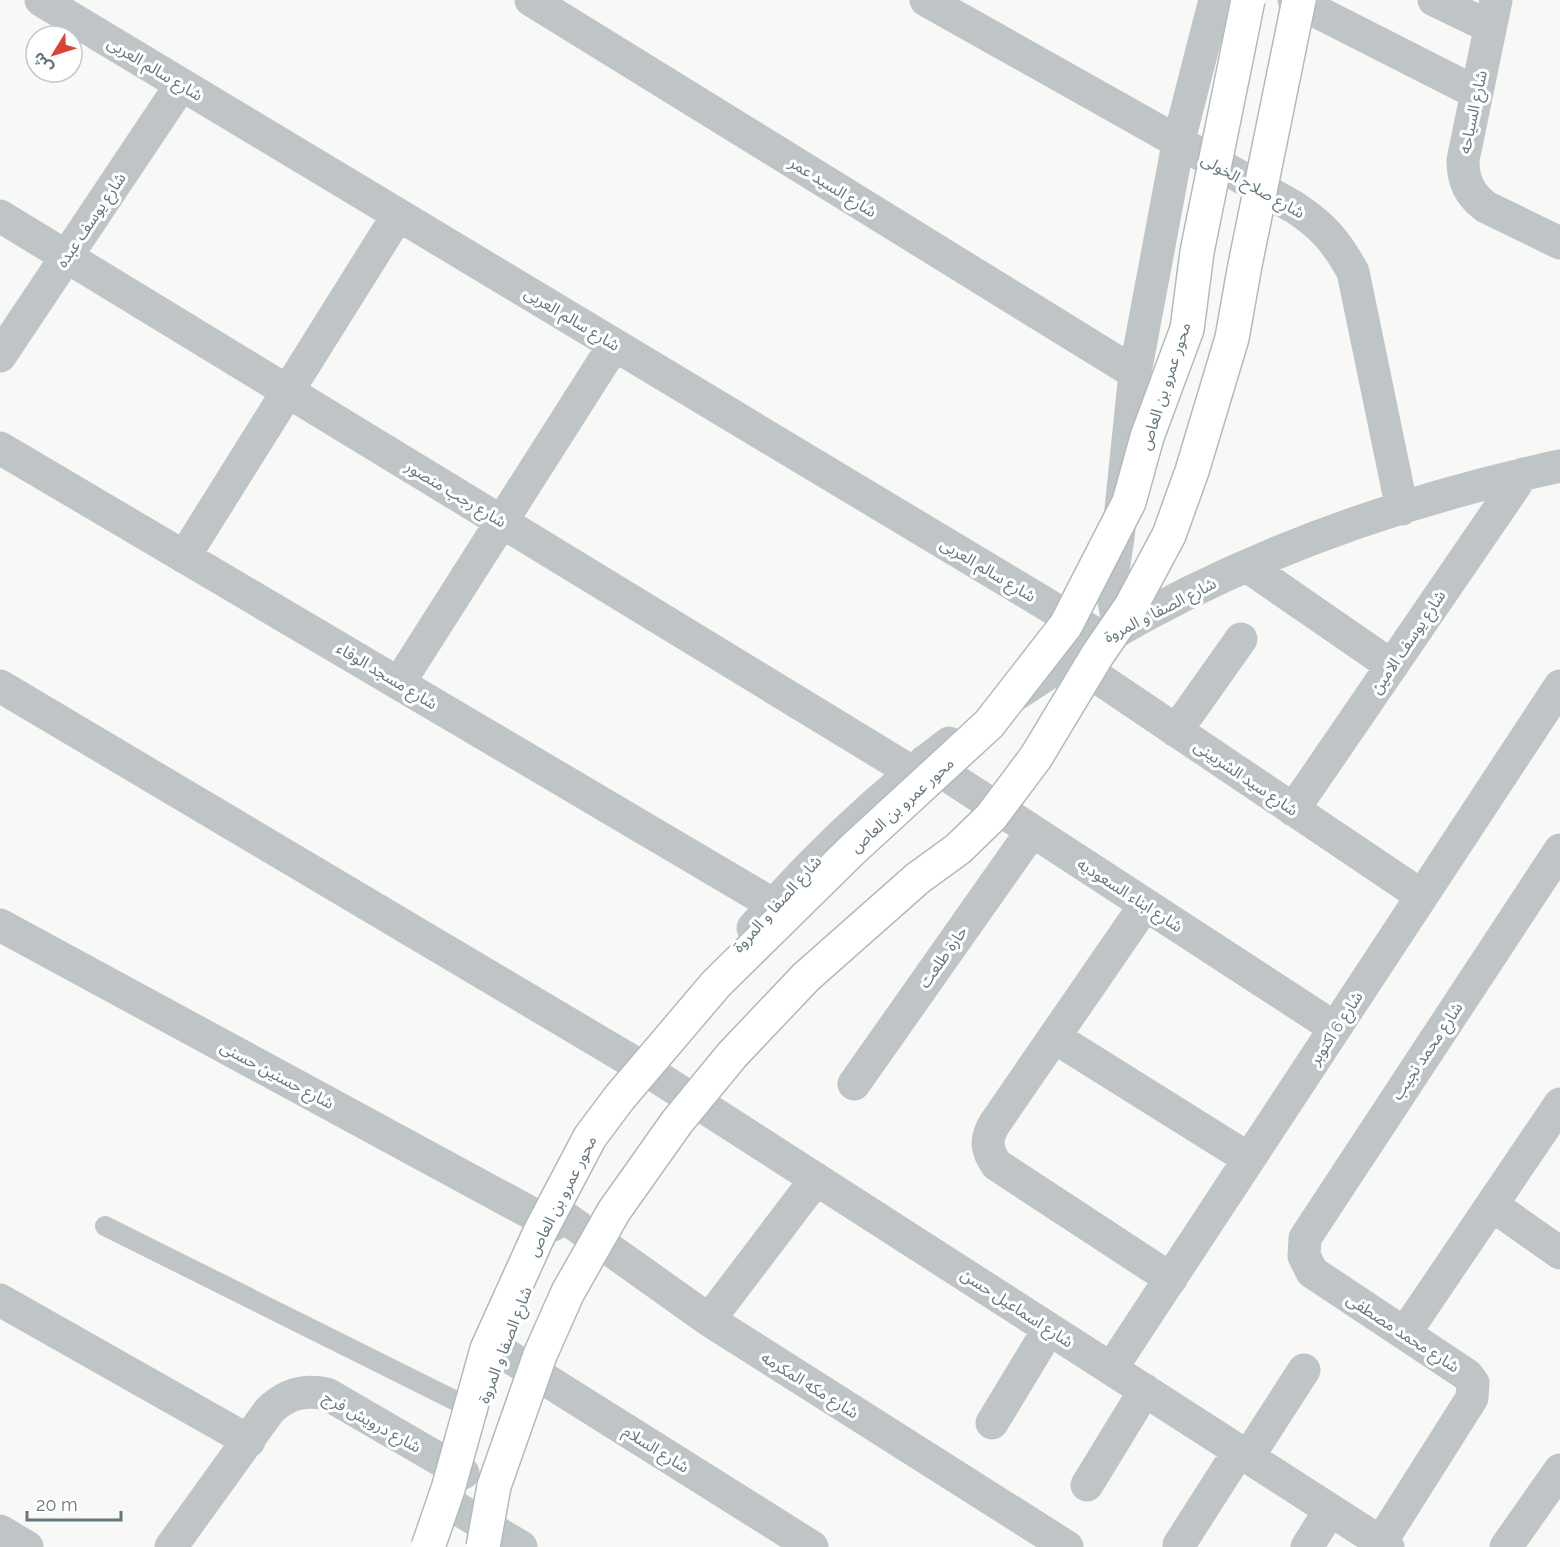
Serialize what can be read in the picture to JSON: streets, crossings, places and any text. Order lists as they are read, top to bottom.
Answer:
{
  "streets": {
    "main road": ["محور عمرو بن العاص"],
    "street": [
      "شارع سالم العربى",
      "شارع السياحه",
      "شارع صلاح الخولى",
      "شارع السيد عمر",
      "شارع يوسف عبده",
      "شارع رجب منصور",
      "شارع الصفا و المروة",
      "شارع يوسف الامين",
      "شارع مسجد الوفاء",
      "شارع سيد الشربينى",
      "شارع ابناء السعوديه",
      "حارة طلعت",
      "شارع 6 اكتوبر",
      "شارع محمد نجيب",
      "شارع حسنين حسنى",
      "شارع اسماعيل حسن",
      "شارع محمد مصطفى",
      "شارع مكه المكرمه",
      "شارع درويش فرج",
      "شارع السلام"
    ]
  },
  "crossings": [
    ["شارع سالم العربى", "شارع يوسف عبده"],
    ["شارع سالم العربى", "شارع الصفا و المروة"],
    ["شارع صلاح الخولى", "شارع الصفا و المروة"],
    ["شارع يوسف عبده", "شارع رجب منصور"],
    ["شارع رجب منصور", "شارع الصفا و المروة"],
    ["شارع رجب منصور", "شارع ابناء السعوديه"],
    ["شارع الصفا و المروة", "شارع يوسف الامين"],
    ["شارع الصفا و المروة", "شارع مسجد الوفاء"],
    ["شارع الصفا و المروة", "شارع سيد الشربينى"],
    ["شارع الصفا و المروة", "شارع ابناء السعوديه"],
    ["شارع الصفا و المروة", "شارع حسنين حسنى"],
    ["شارع الصفا و المروة", "شارع اسماعيل حسن"],
    ["شارع الصفا و المروة", "شارع مكه المكرمه"],
    ["شارع الصفا و المروة", "شارع درويش فرج"],
    ["شارع الصفا و المروة", "شارع السلام"],
    ["شارع يوسف الامين", "شارع سيد الشربينى"],
    ["شارع سيد الشربينى", "شارع 6 اكتوبر"],
    ["شارع ابناء السعوديه", "حارة طلعت"],
    ["شارع ابناء السعوديه", "شارع 6 اكتوبر"],
    ["شارع 6 اكتوبر", "شارع اسماعيل حسن"],
    ["شارع محمد نجيب", "شارع محمد مصطفى"],
    ["شارع حسنين حسنى", "شارع مكه المكرمه"],
    ["شارع اسماعيل حسن", "شارع محمد مصطفى"]
  ],
  "scale_bar": "20 m",
  "north": "bottom left"
}
